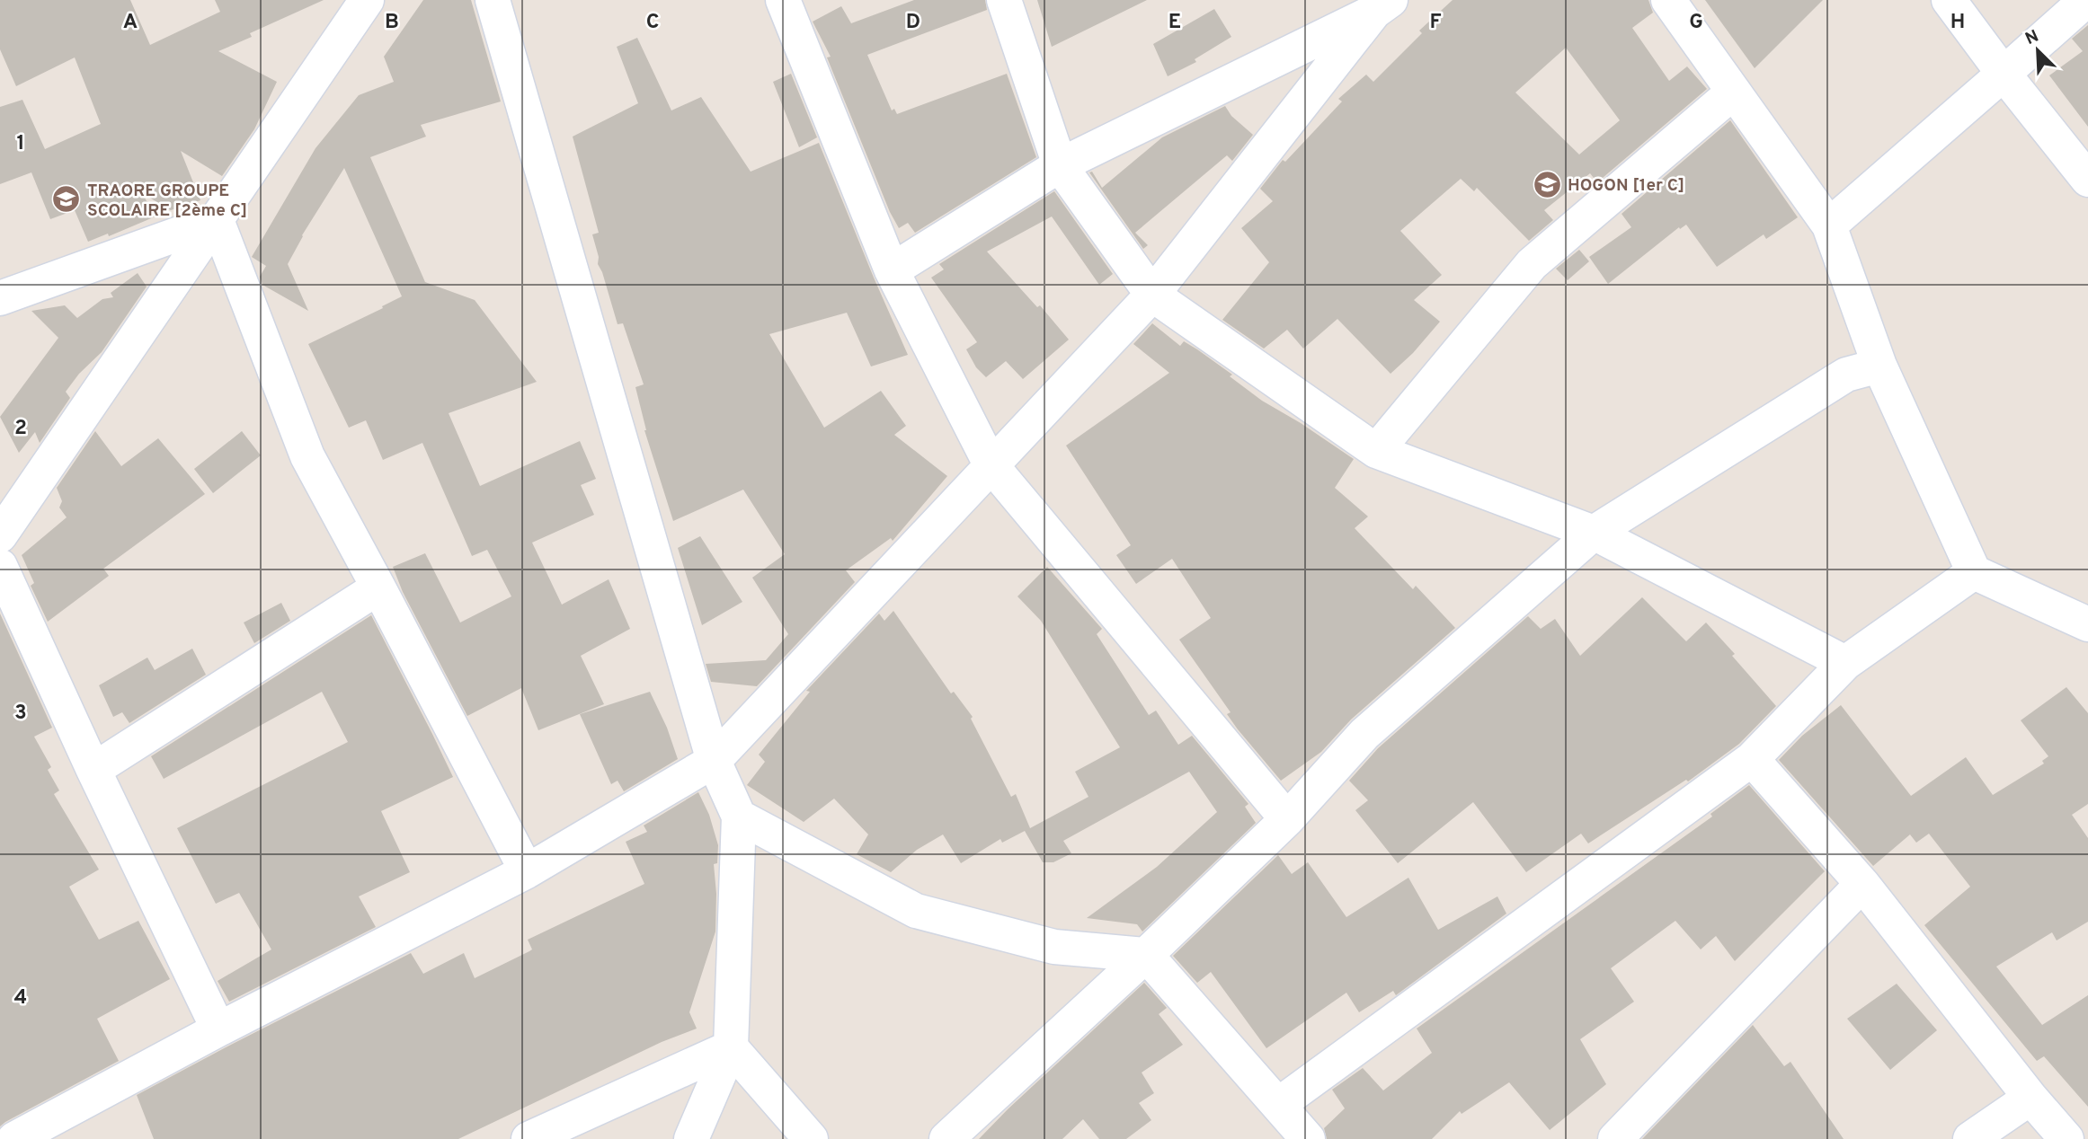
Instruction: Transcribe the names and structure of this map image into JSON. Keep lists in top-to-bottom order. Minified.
{"places":{"school or university":["HOGON [1er C]","TRAORE GROUPE SCOLAIRE [2ème C]"]},"north":"top left","grid":{"columns":["A","B","C","D","E","F","G","H"],"rows":["1","2","3","4"]}}
